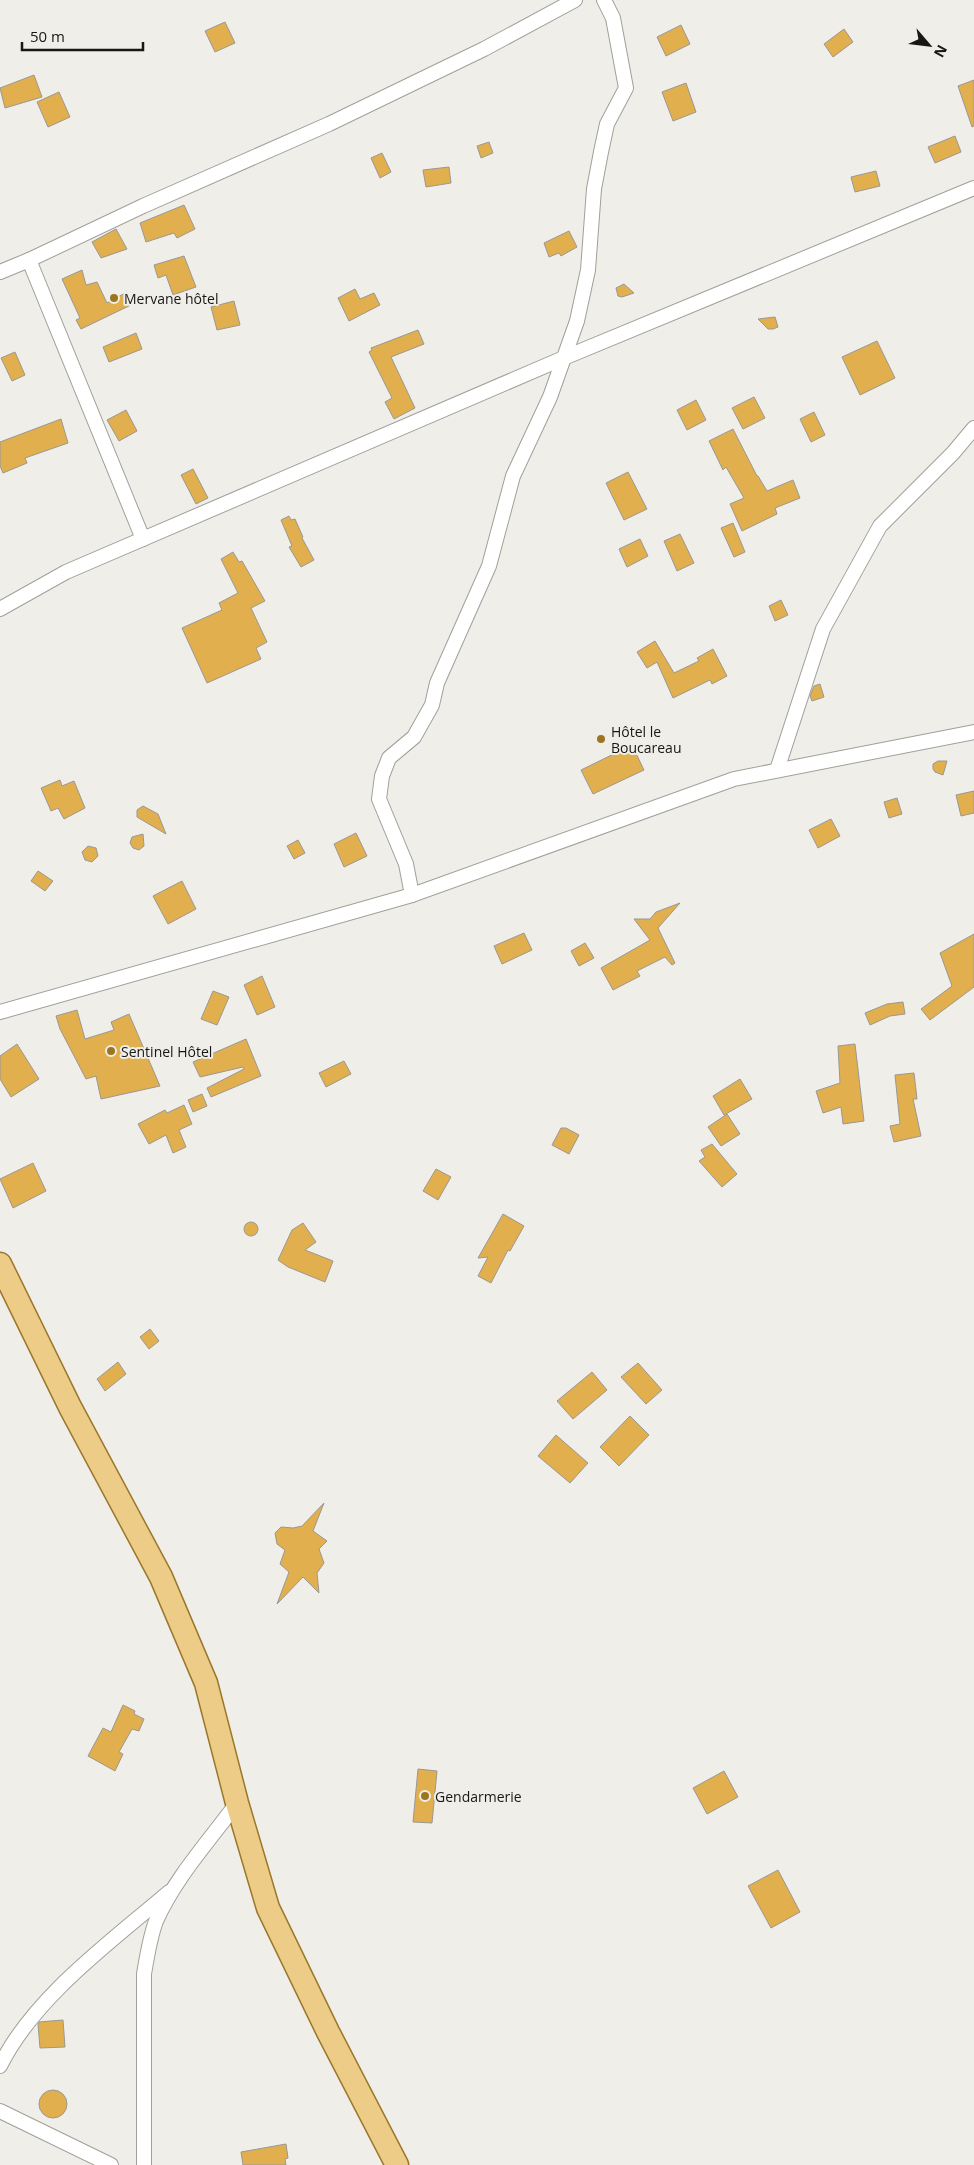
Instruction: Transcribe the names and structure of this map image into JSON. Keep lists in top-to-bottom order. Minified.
{"places":["Mervane hôtel","Hôtel le Boucareau","Sentinel Hôtel","Gendarmerie"],"scale_bar":"50 m","north":"bottom right"}
